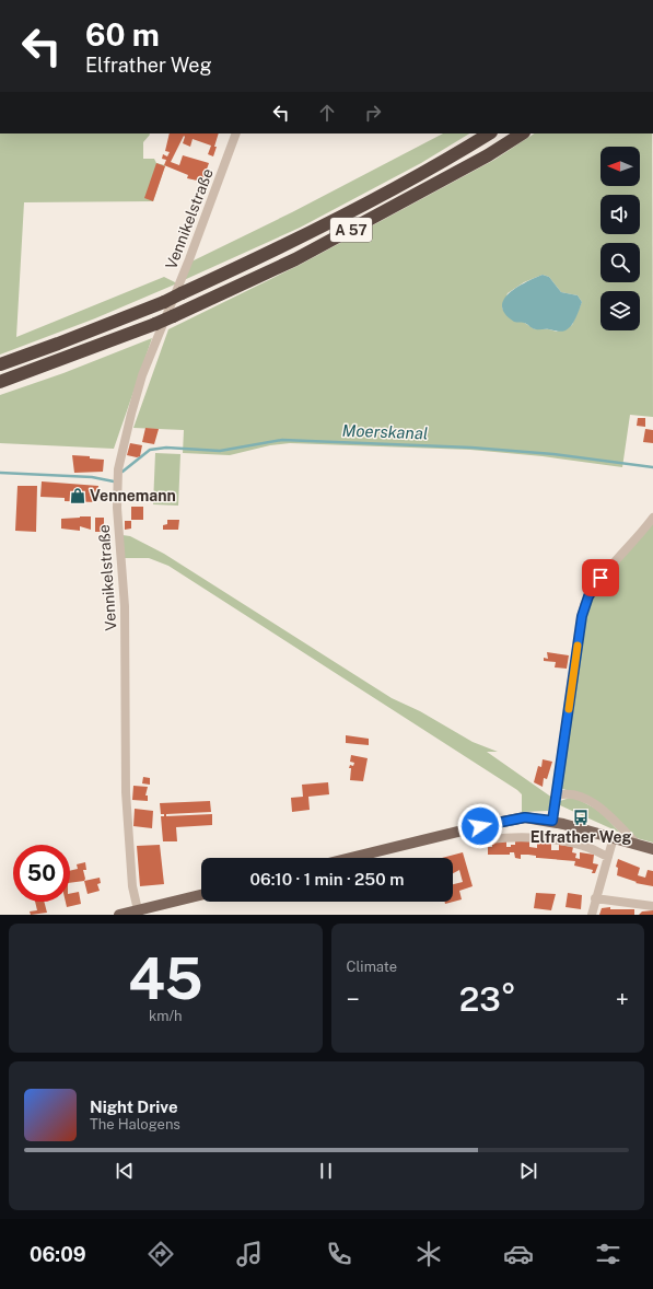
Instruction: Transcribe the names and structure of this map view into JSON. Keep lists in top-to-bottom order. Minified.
{"streets":{"highway":["A 57"],"street":["Vennikelstraße"]},"water":["Moerskanal"],"places":{"shop":["Vennemann"],"bus stop":["Elfrather Weg"]},"north":"left","page":{"turn":["60 m","Elfrather Weg"],"limit":"50","trip":"06:10 · 1 min · 250 m","tile":[["45","km/h"],"Climate"],"heat":["−","23°","+"],"song":["Night Drive","The Halogens"],"tabs":"06:09"}}
